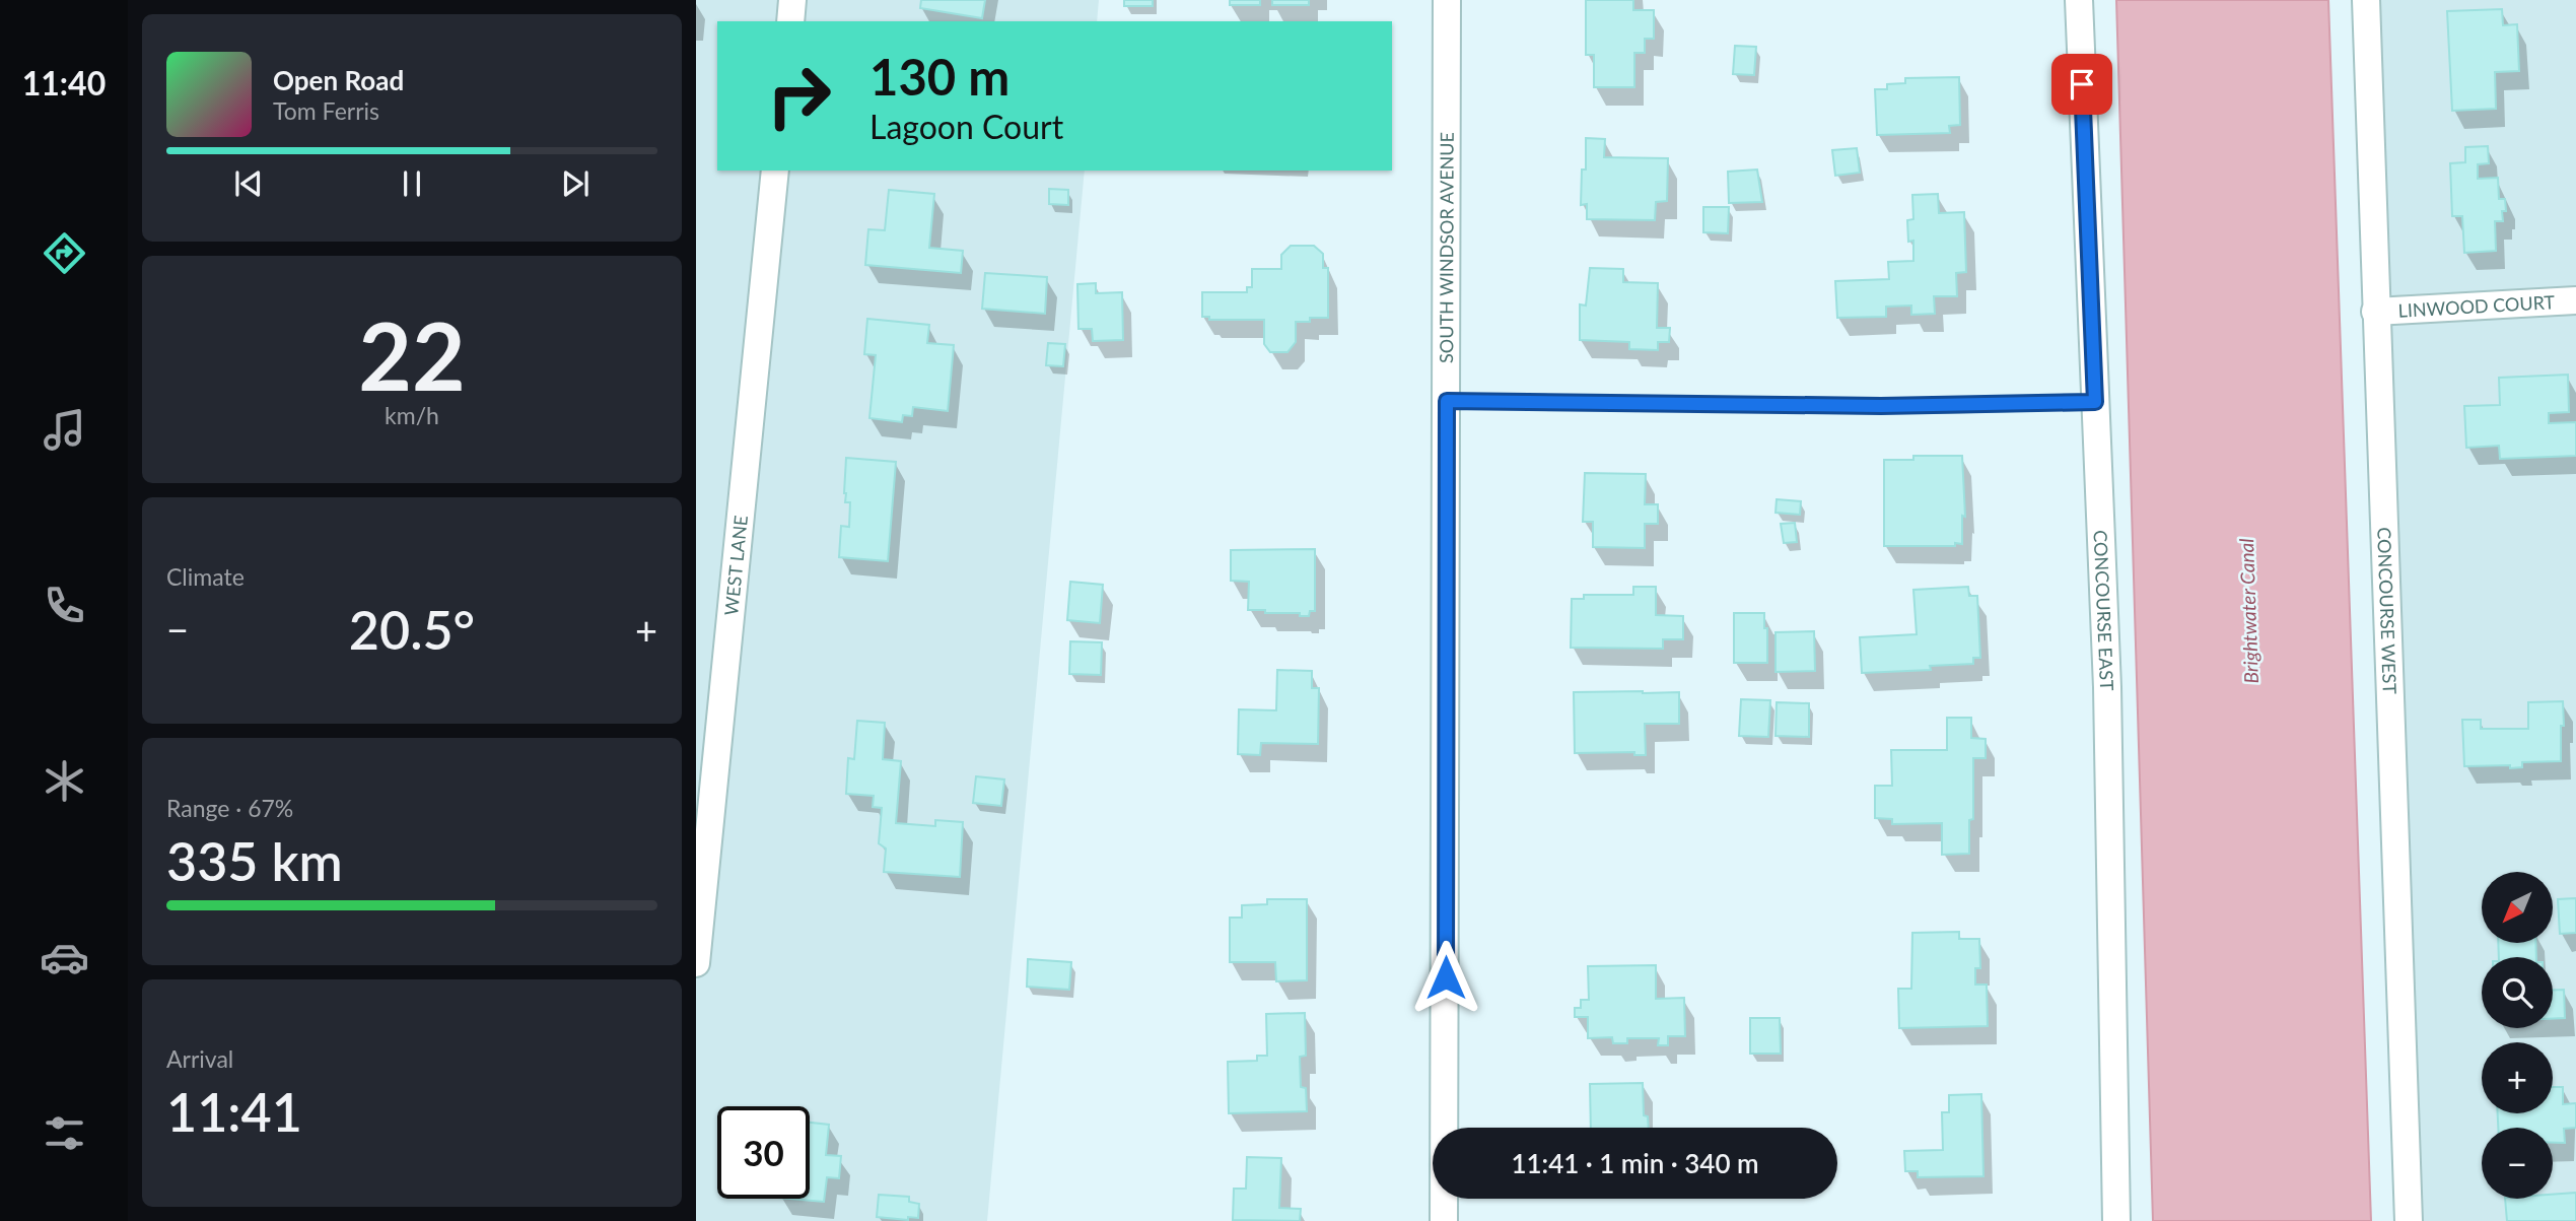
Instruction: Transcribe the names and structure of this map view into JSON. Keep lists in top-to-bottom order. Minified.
{"streets":{"street":["SOUTH WINDSOR AVENUE","LINWOOD COURT","WEST LANE","CONCOURSE EAST","CONCOURSE WEST"]},"crossings":[["LINWOOD COURT","CONCOURSE WEST"]],"water":["Brightwater Canal"],"north":"bottom left","page":{"tabs":"11:40","turn":["130 m","Lagoon Court"],"song":["Open Road","Tom Ferris"],"tile":[["22","km/h"],"Climate",["Range · 67%","335 km"],["Arrival","11:41"]],"heat":["−","20.5°","+"],"map_buttons":["+","−"],"limit":"30","trip":"11:41 · 1 min · 340 m"}}
